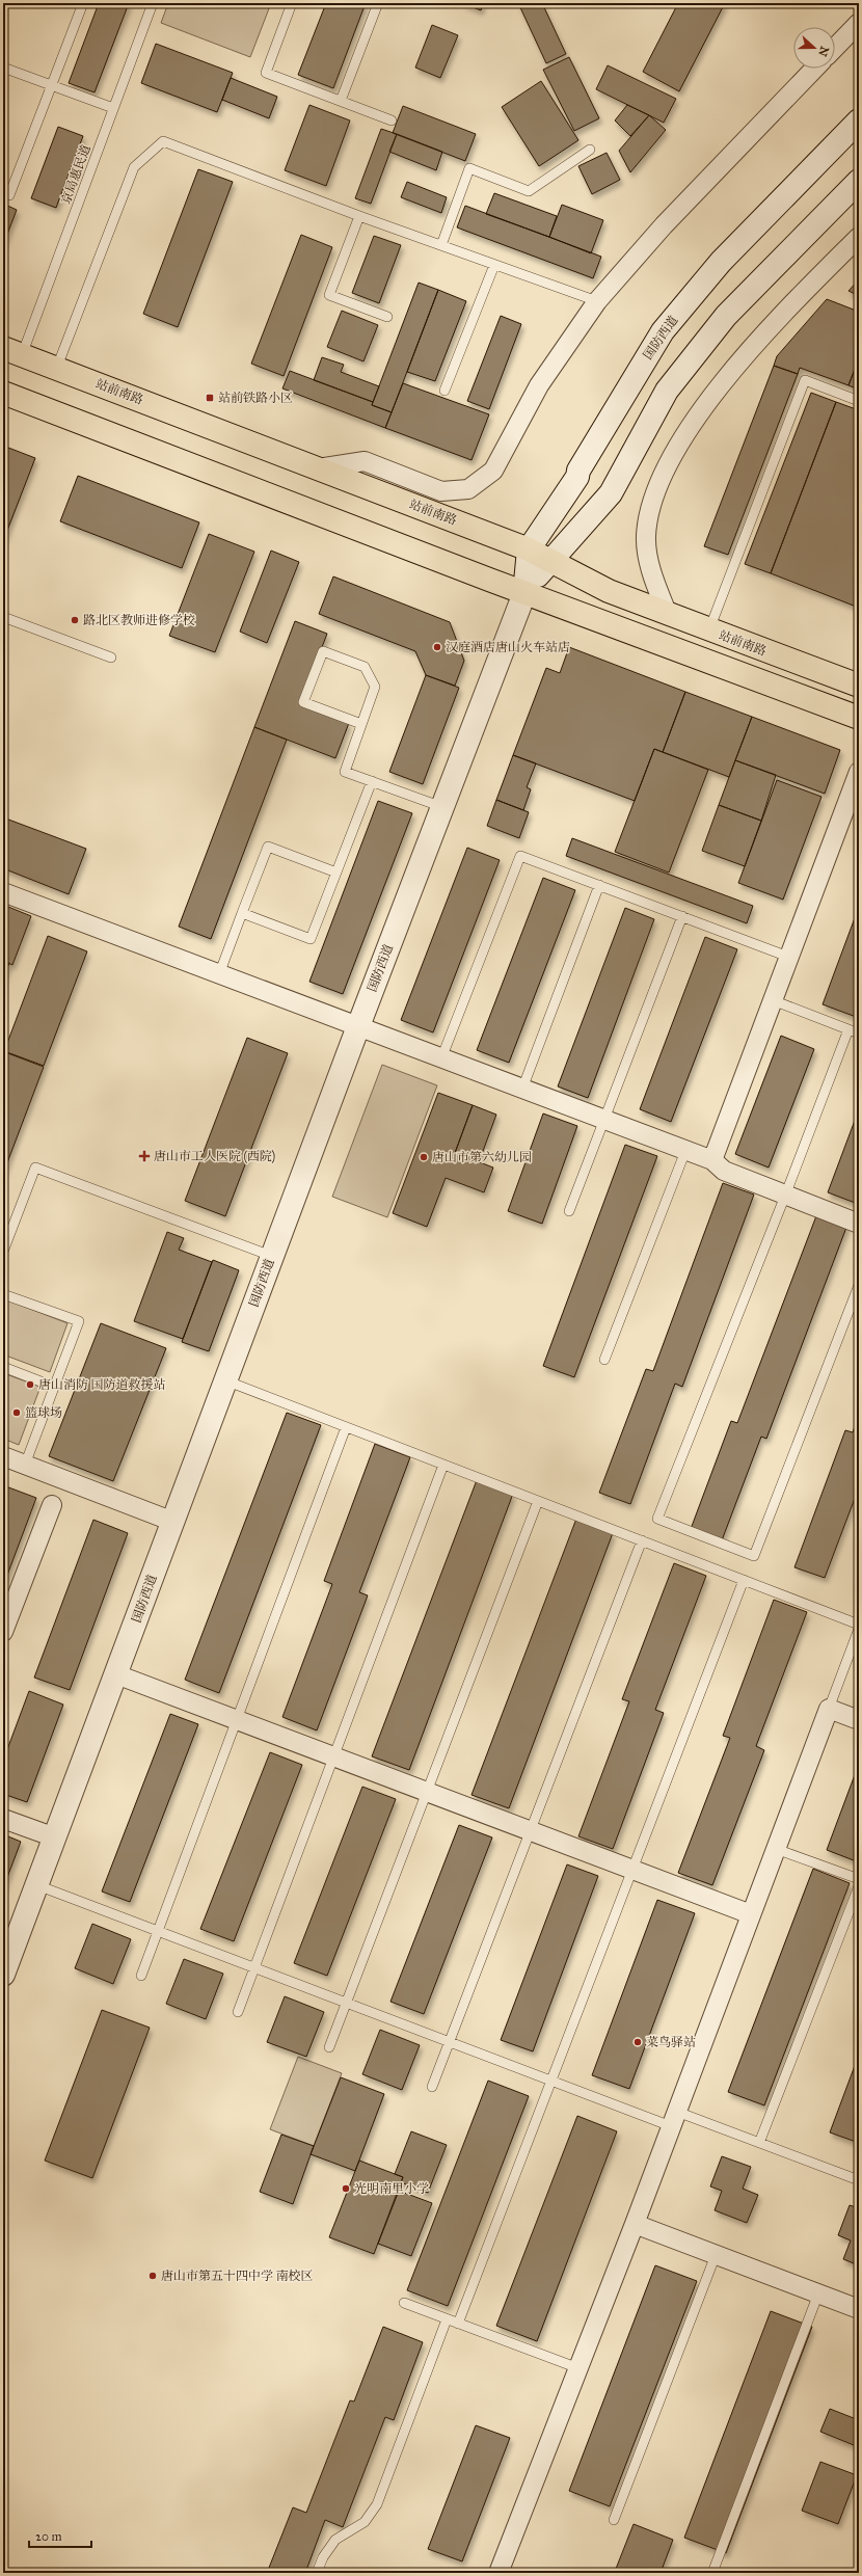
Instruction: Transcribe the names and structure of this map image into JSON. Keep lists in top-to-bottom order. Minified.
{"streets":{"main road":["站前南路"],"street":["国防西道"],"lane":["京局惠民道"]},"crossings":[["京局惠民道","站前南路"],["国防西道","站前南路"]],"places":{"transit":["站前铁路小区"],"other":["路北区教师进修学校","汉庭酒店唐山火车站店","唐山市第六幼儿园","唐山消防 国防道救援站","篮球场","菜鸟驿站","光明南里小学","唐山市第五十四中学 南校区"],"health":["唐山市工人医院 (西院)"]},"scale_bar":"20 m","north":"right"}
